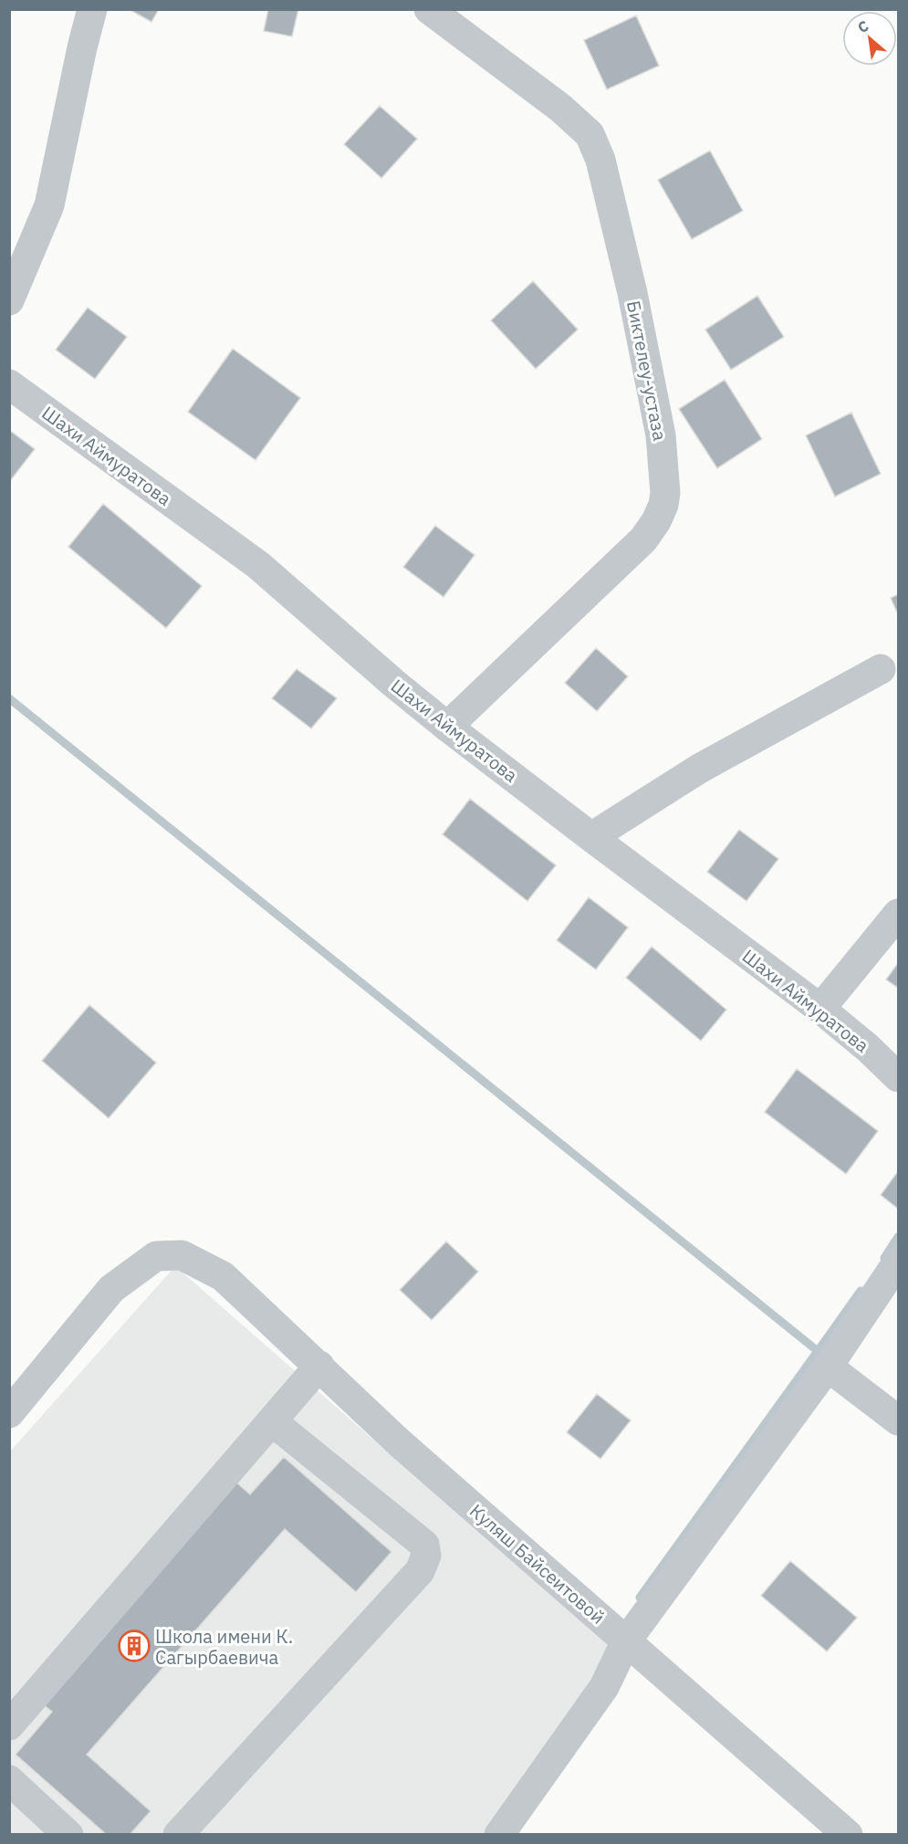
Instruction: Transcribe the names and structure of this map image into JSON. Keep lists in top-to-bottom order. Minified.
{"streets":{"street":["Биктелеу-устаза","Шахи Аймуратова","Куляш Байсеитовой"]},"crossings":[["Биктелеу-устаза","Шахи Аймуратова"]],"places":{"building":["Школа имени К. Сагырбаевича"]},"north":"top left"}
